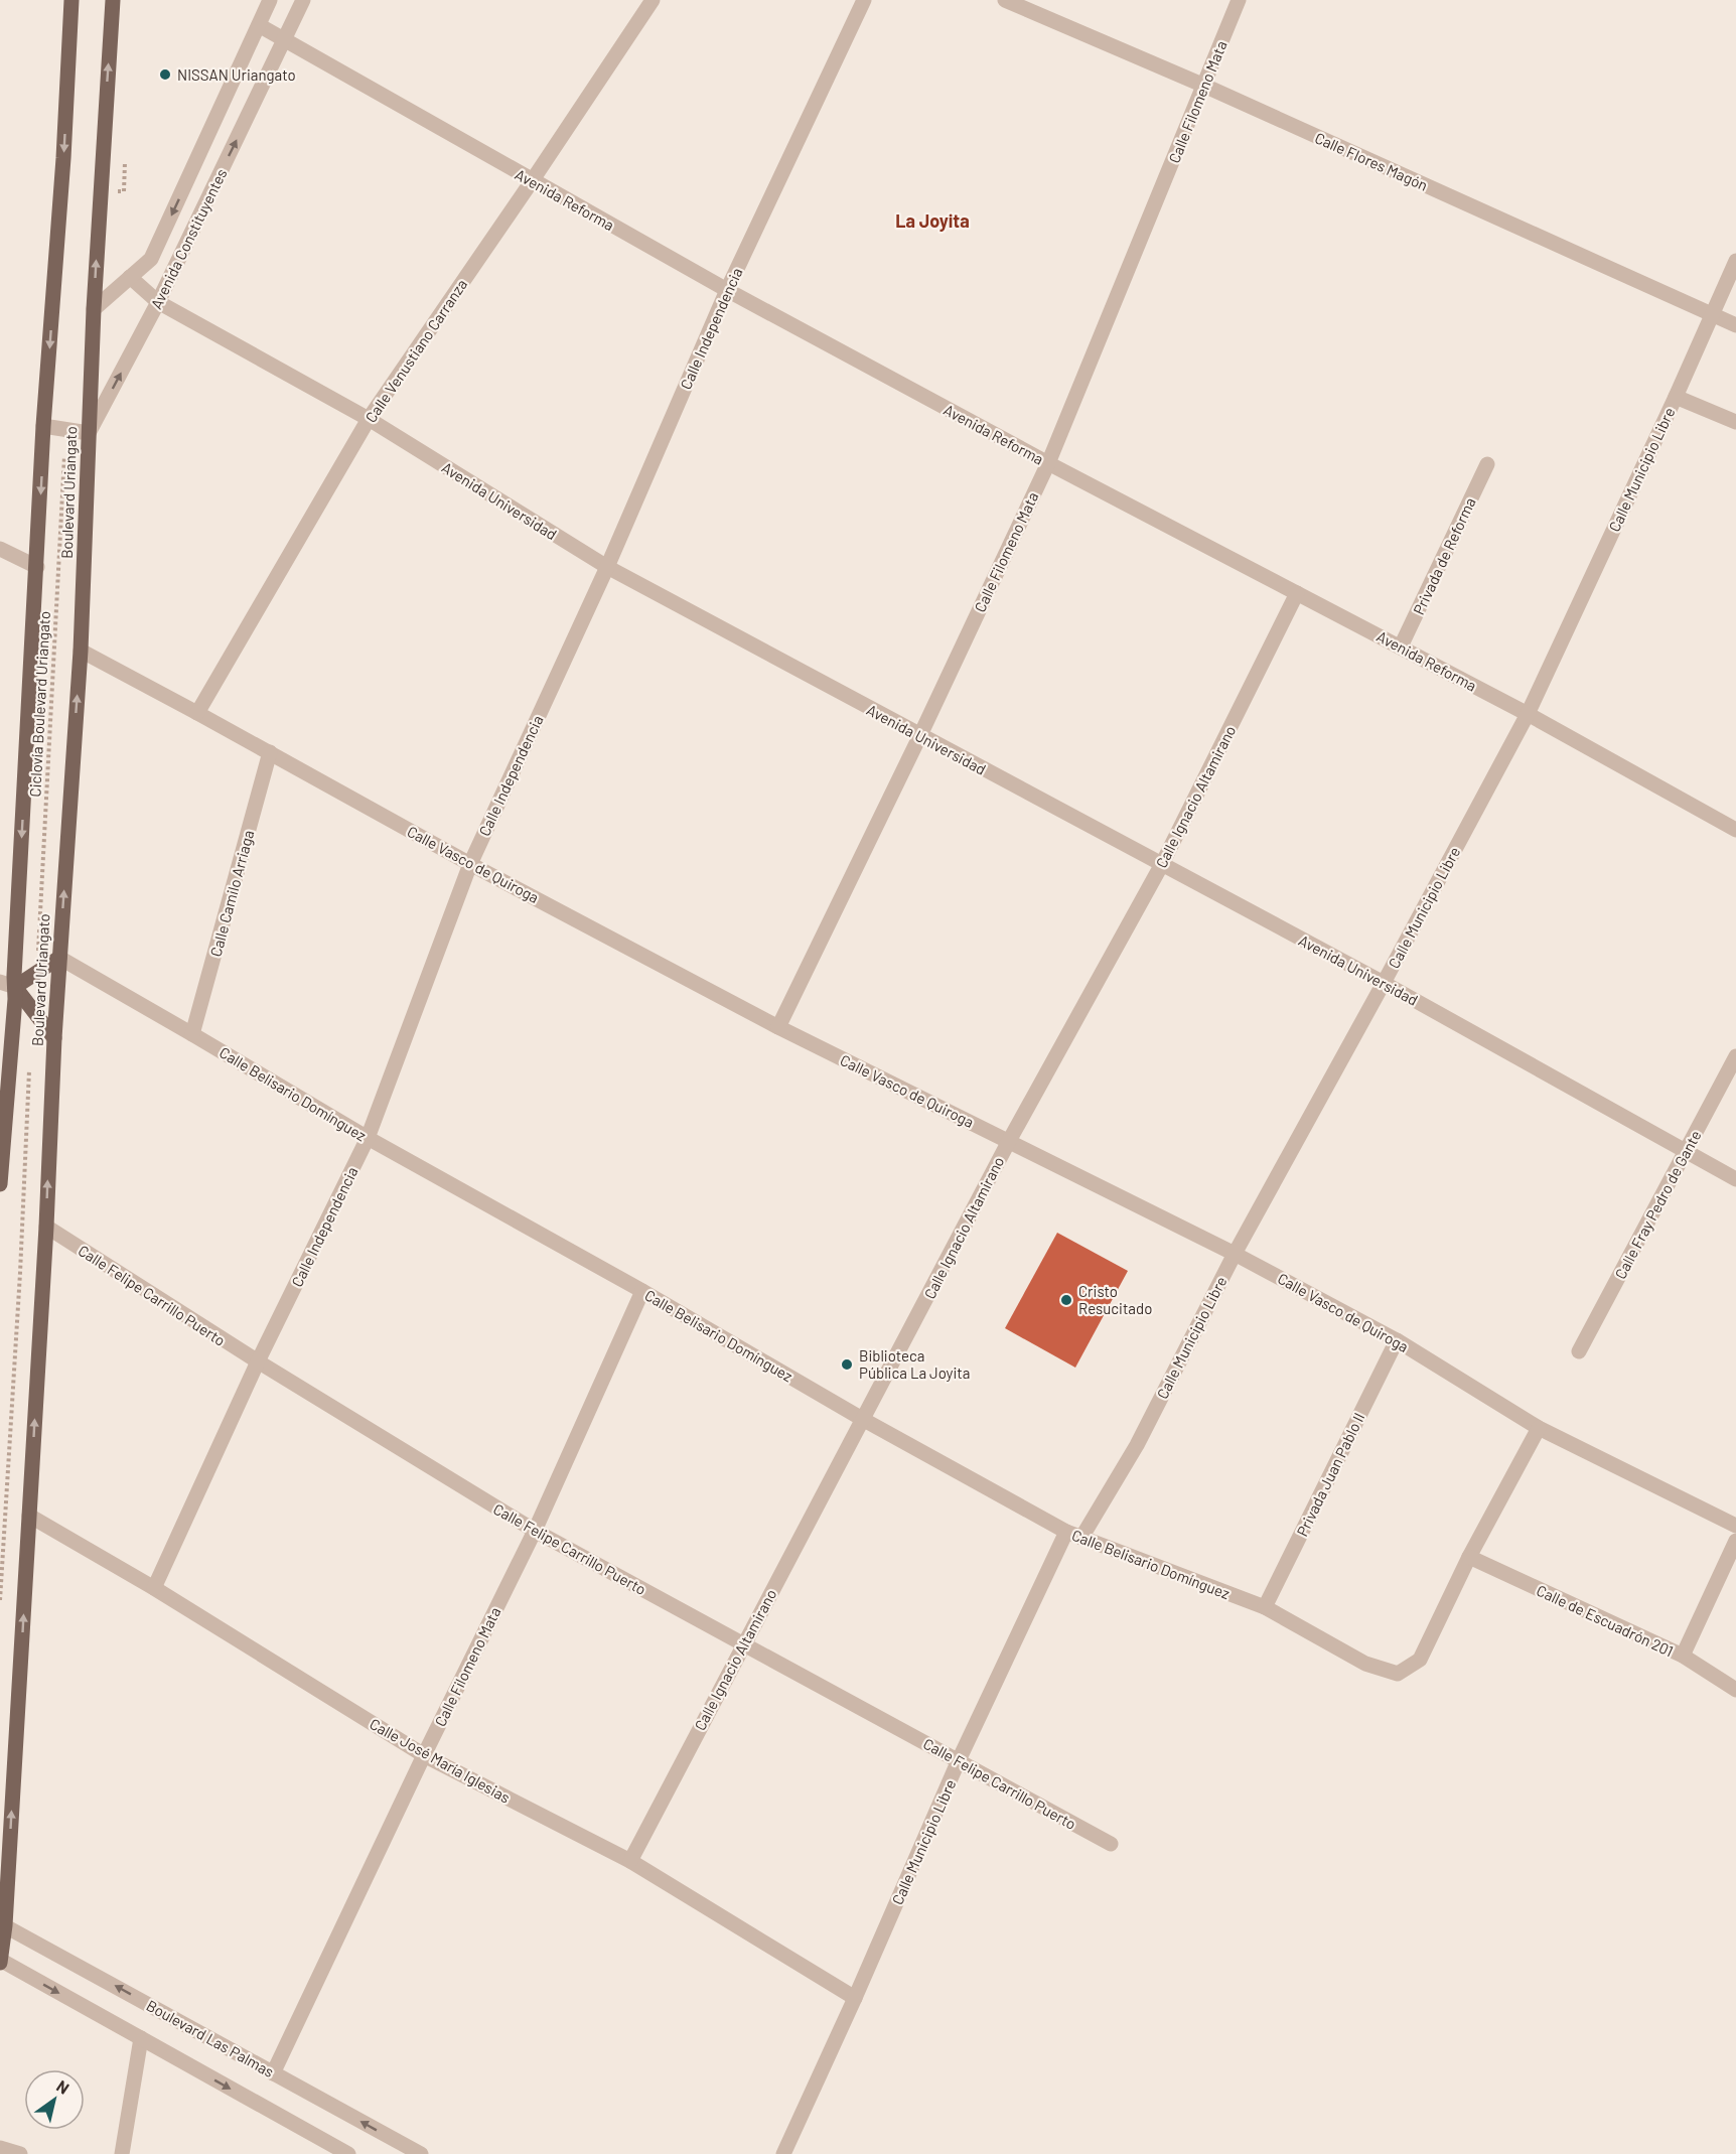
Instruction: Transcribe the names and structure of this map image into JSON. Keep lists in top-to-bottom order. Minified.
{"streets":{"main road":["Boulevard Uriangato"],"street":["Calle Filomeno Mata","Calle Flores Magón","Avenida Reforma","Avenida Constituyentes","Calle Independencia","Calle Venustiano Carranza","Calle Municipio Libre","Avenida Universidad","Privada de Reforma","Calle Ignacio Altamirano","Calle Vasco de Quiroga","Calle Camilo Arriaga","Calle Belisario Domínguez","Calle Fray Pedro de Gante","Calle Felipe Carrillo Puerto","Privada Juan Pablo II","Calle de Escuadrón 201","Calle José María Iglesias","Boulevard Las Palmas"],"path":["Ciclovía Boulevard Uriangato"]},"crossings":[["Calle Filomeno Mata","Calle Flores Magón"],["Calle Filomeno Mata","Avenida Reforma"],["Calle Filomeno Mata","Avenida Universidad"],["Calle Filomeno Mata","Calle Vasco de Quiroga"],["Calle Filomeno Mata","Calle Belisario Domínguez"],["Calle Filomeno Mata","Calle Felipe Carrillo Puerto"],["Calle Filomeno Mata","Calle José María Iglesias"],["Calle Filomeno Mata","Boulevard Las Palmas"],["Calle Flores Magón","Calle Municipio Libre"],["Avenida Reforma","Avenida Constituyentes"],["Avenida Reforma","Calle Independencia"],["Avenida Reforma","Calle Venustiano Carranza"],["Avenida Reforma","Calle Municipio Libre"],["Avenida Reforma","Privada de Reforma"],["Avenida Reforma","Calle Ignacio Altamirano"],["Avenida Constituyentes","Boulevard Uriangato"],["Avenida Constituyentes","Avenida Universidad"],["Calle Independencia","Avenida Universidad"],["Calle Independencia","Calle Vasco de Quiroga"],["Calle Independencia","Calle Belisario Domínguez"],["Calle Independencia","Calle Felipe Carrillo Puerto"],["Calle Independencia","Calle José María Iglesias"],["Calle Venustiano Carranza","Avenida Universidad"],["Calle Venustiano Carranza","Calle Vasco de Quiroga"],["Calle Municipio Libre","Avenida Universidad"],["Calle Municipio Libre","Calle Vasco de Quiroga"],["Calle Municipio Libre","Calle Belisario Domínguez"],["Calle Municipio Libre","Calle Felipe Carrillo Puerto"],["Calle Municipio Libre","Calle José María Iglesias"],["Boulevard Uriangato","Calle Vasco de Quiroga"],["Boulevard Uriangato","Calle Belisario Domínguez"],["Boulevard Uriangato","Calle Felipe Carrillo Puerto"],["Boulevard Uriangato","Calle José María Iglesias"],["Boulevard Uriangato","Boulevard Las Palmas"],["Avenida Universidad","Calle Ignacio Altamirano"],["Avenida Universidad","Calle Fray Pedro de Gante"],["Calle Ignacio Altamirano","Calle Vasco de Quiroga"],["Calle Ignacio Altamirano","Calle Belisario Domínguez"],["Calle Ignacio Altamirano","Calle Felipe Carrillo Puerto"],["Calle Ignacio Altamirano","Calle José María Iglesias"],["Calle Vasco de Quiroga","Calle Camilo Arriaga"],["Calle Vasco de Quiroga","Privada Juan Pablo II"],["Calle Camilo Arriaga","Calle Belisario Domínguez"],["Calle Belisario Domínguez","Privada Juan Pablo II"],["Calle Belisario Domínguez","Calle de Escuadrón 201"]],"districts":["La Joyita"],"places":["NISSAN Uriangato","Cristo Resucitado","Biblioteca Pública La Joyita"],"north":"top right"}
